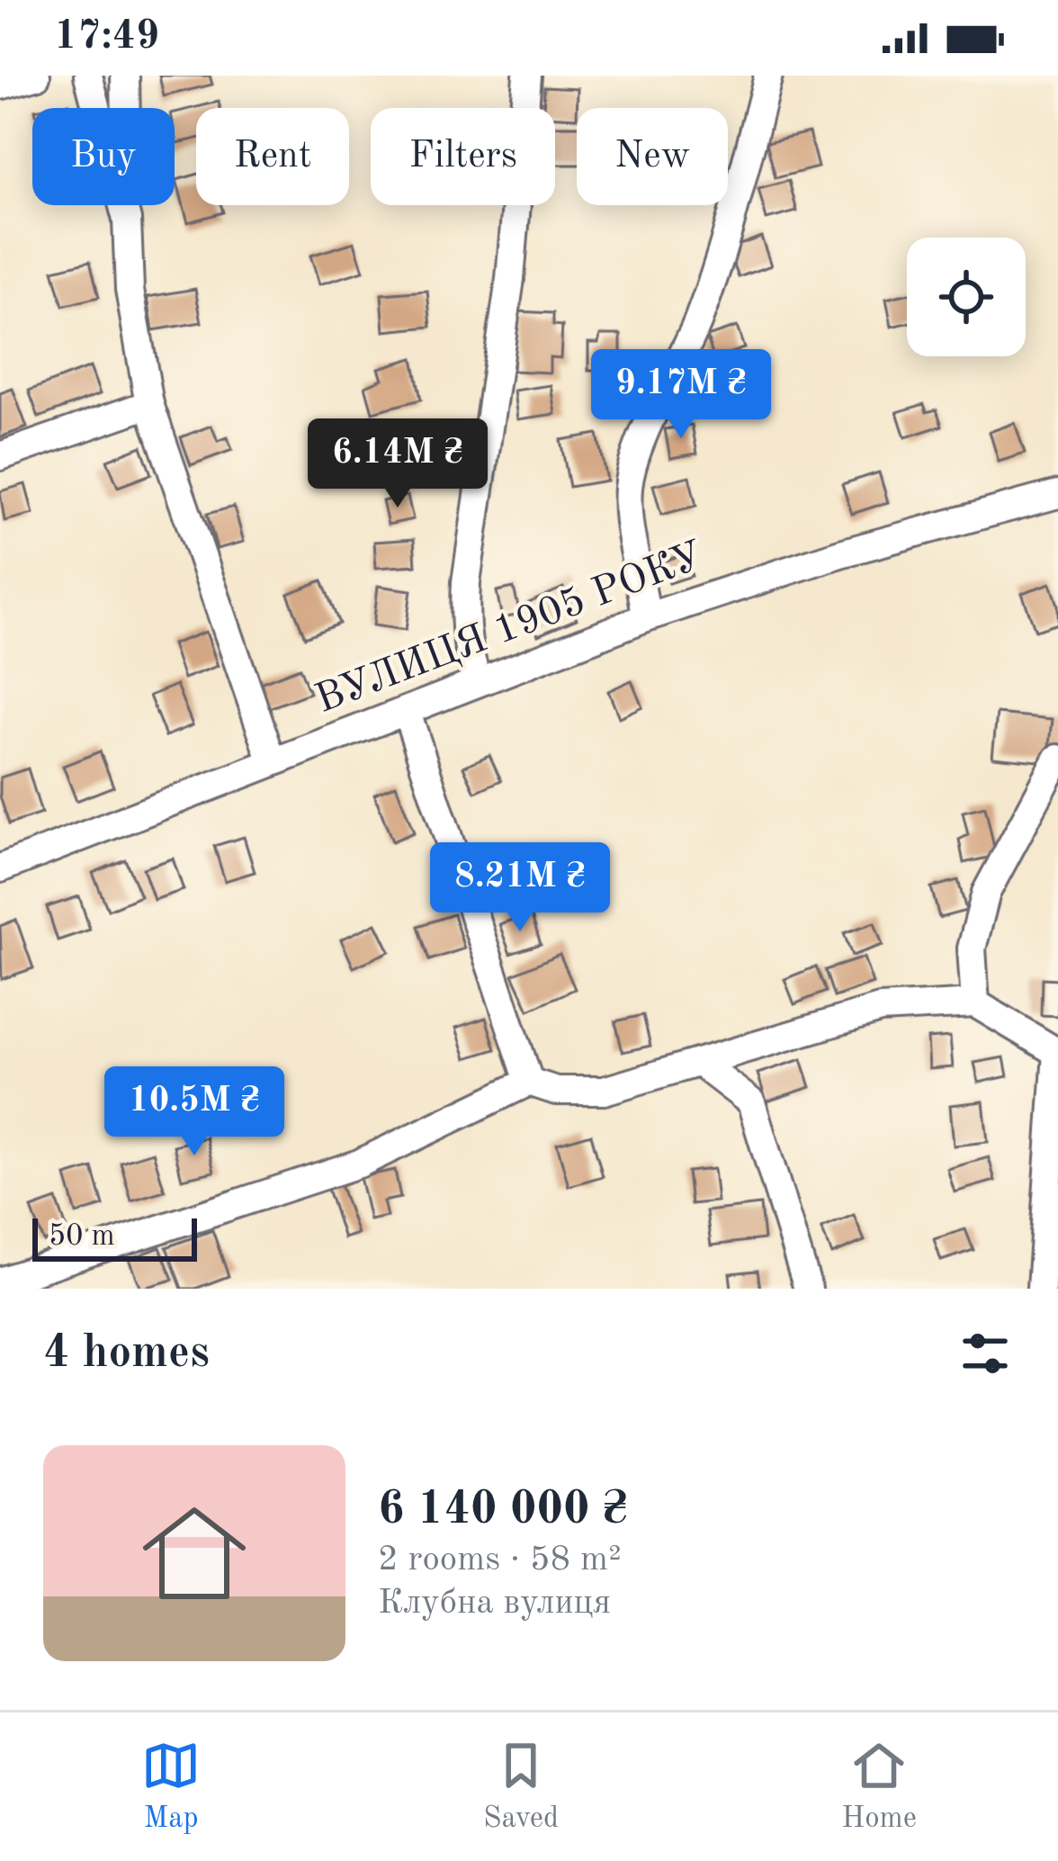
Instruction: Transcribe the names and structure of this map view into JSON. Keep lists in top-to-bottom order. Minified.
{"streets":{"street":["ВУЛИЦЯ 1905 РОКУ"]},"scale_bar":"50 m","page":{"status":"17:49","chip":["Buy","Rent","Filters","New"],"price":["9.17M ₴","6.14M ₴","8.21M ₴","10.5M ₴"],"scale":"50 m","heading":"4 homes","list":[{"name":"6 140 000 ₴","note":"2 rooms · 58 m² · Клубна вулиця"}],"tabs":["Map","Saved","Home"]}}
